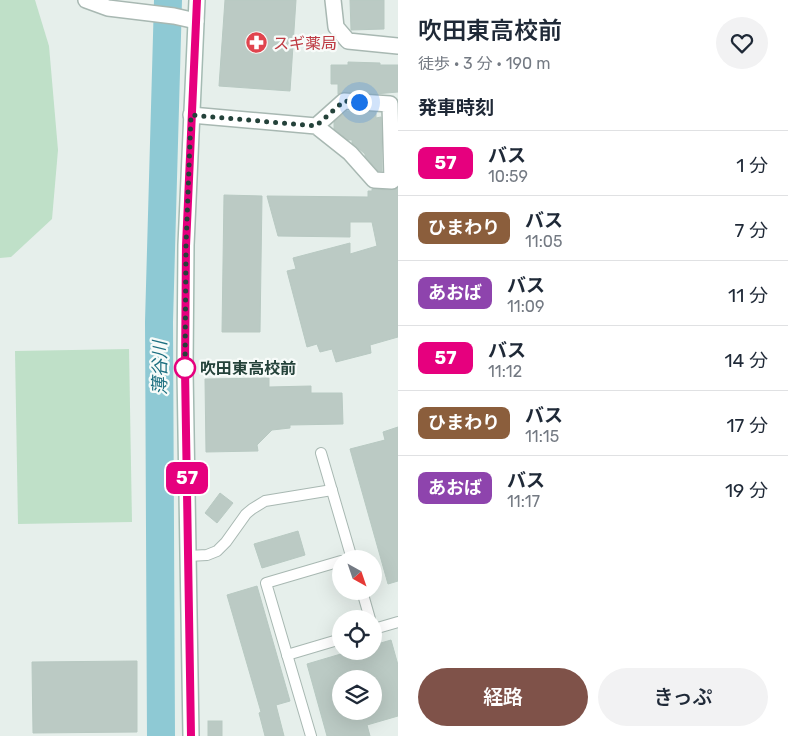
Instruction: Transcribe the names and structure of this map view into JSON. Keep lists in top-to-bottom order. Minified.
{"water":["薄谷川"],"places":{"pharmacy":["スギ薬局"],"other":["吹田東高校前"]},"lines":["bus line 57"],"north":"bottom right","page":{"on_map":"57","heading":[["吹田東高校前","徒歩 · 3 分 · 190 m"],"発車時刻"],"list":[{"mark":"57","name":"バス","note":"10:59","value":"1 分"},{"mark":"ひまわり","name":"バス","note":"11:05","value":"7 分"},{"mark":"あおば","name":"バス","note":"11:09","value":"11 分"},{"mark":"57","name":"バス","note":"11:12","value":"14 分"},{"mark":"ひまわり","name":"バス","note":"11:15","value":"17 分"},{"mark":"あおば","name":"バス","note":"11:17","value":"19 分"}],"buttons":["経路","きっぷ"]}}
